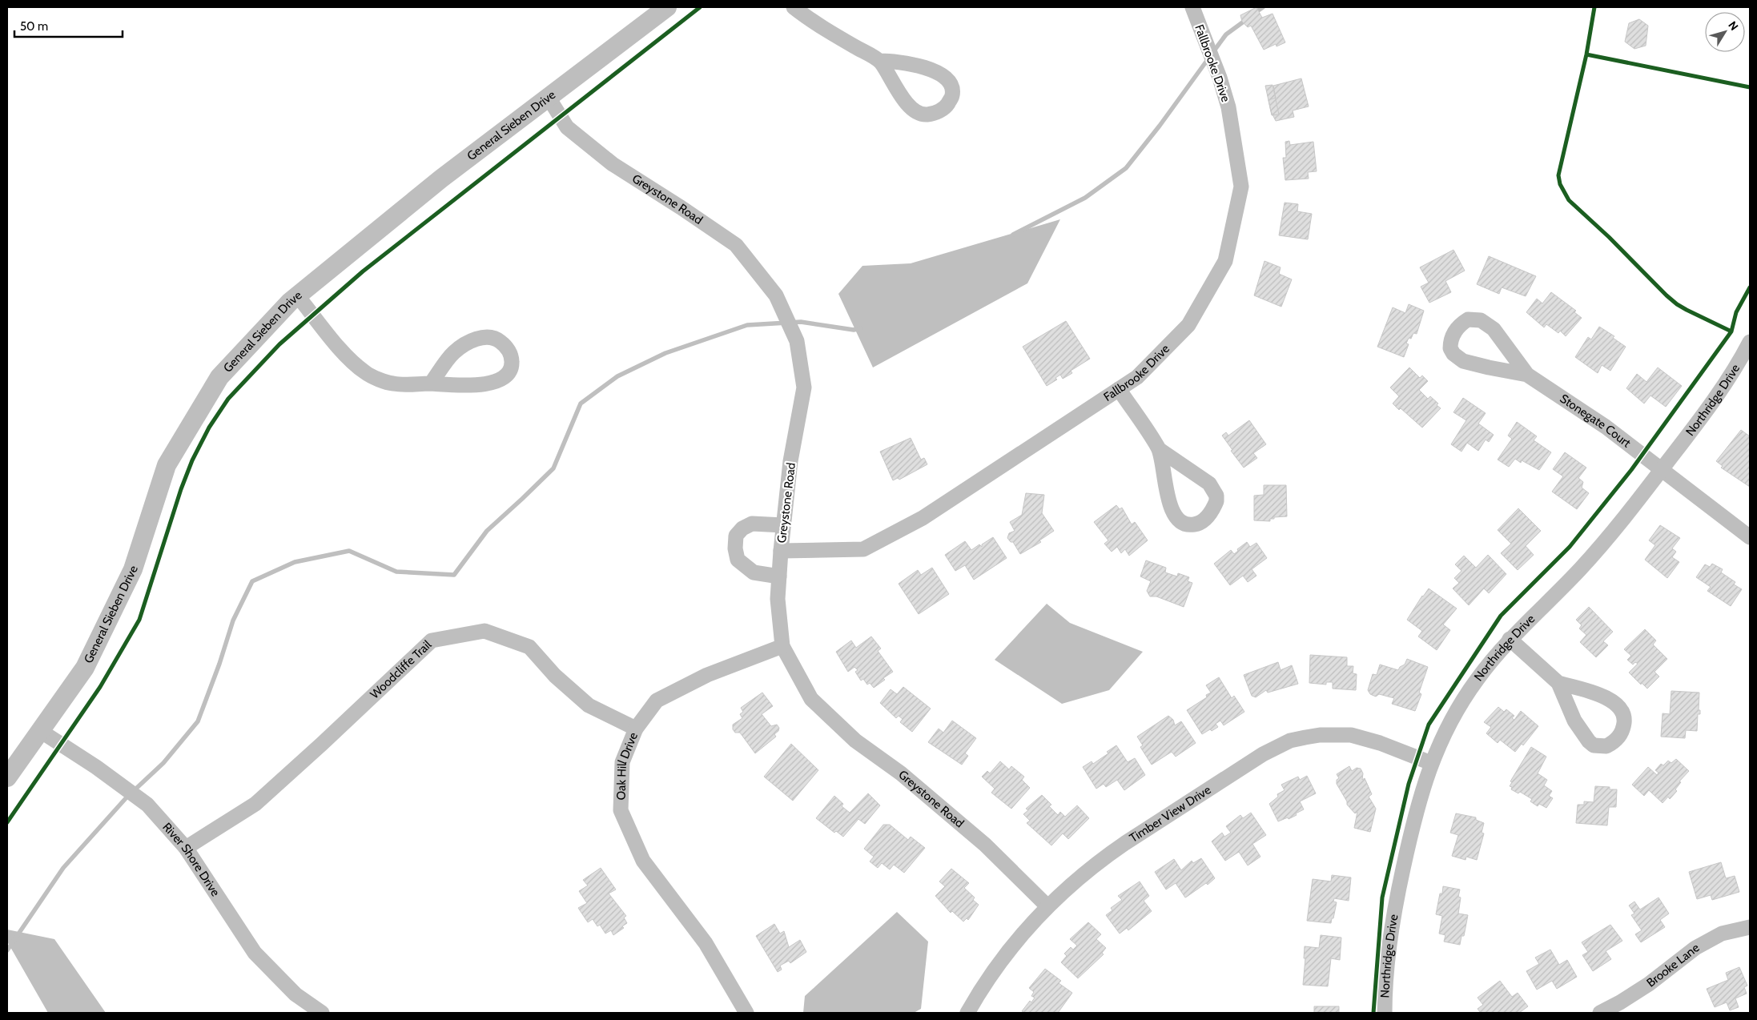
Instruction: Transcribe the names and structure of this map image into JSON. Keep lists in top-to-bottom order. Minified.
{"streets":{"street":["Fallbrooke Drive","General Sieben Drive","Greystone Road","Northridge Drive","Stonegate Court","Woodcliffe Trail","Oak Hill Drive","Timber View Drive","River Shore Drive","Brooke Lane"]},"crossings":[["Fallbrooke Drive","Greystone Road"],["General Sieben Drive","Greystone Road"],["General Sieben Drive","River Shore Drive"],["Greystone Road","Oak Hill Drive"],["Greystone Road","Timber View Drive"],["Northridge Drive","Stonegate Court"],["Northridge Drive","Timber View Drive"],["Woodcliffe Trail","Oak Hill Drive"],["Woodcliffe Trail","River Shore Drive"]],"scale_bar":"50 m","north":"top right"}
